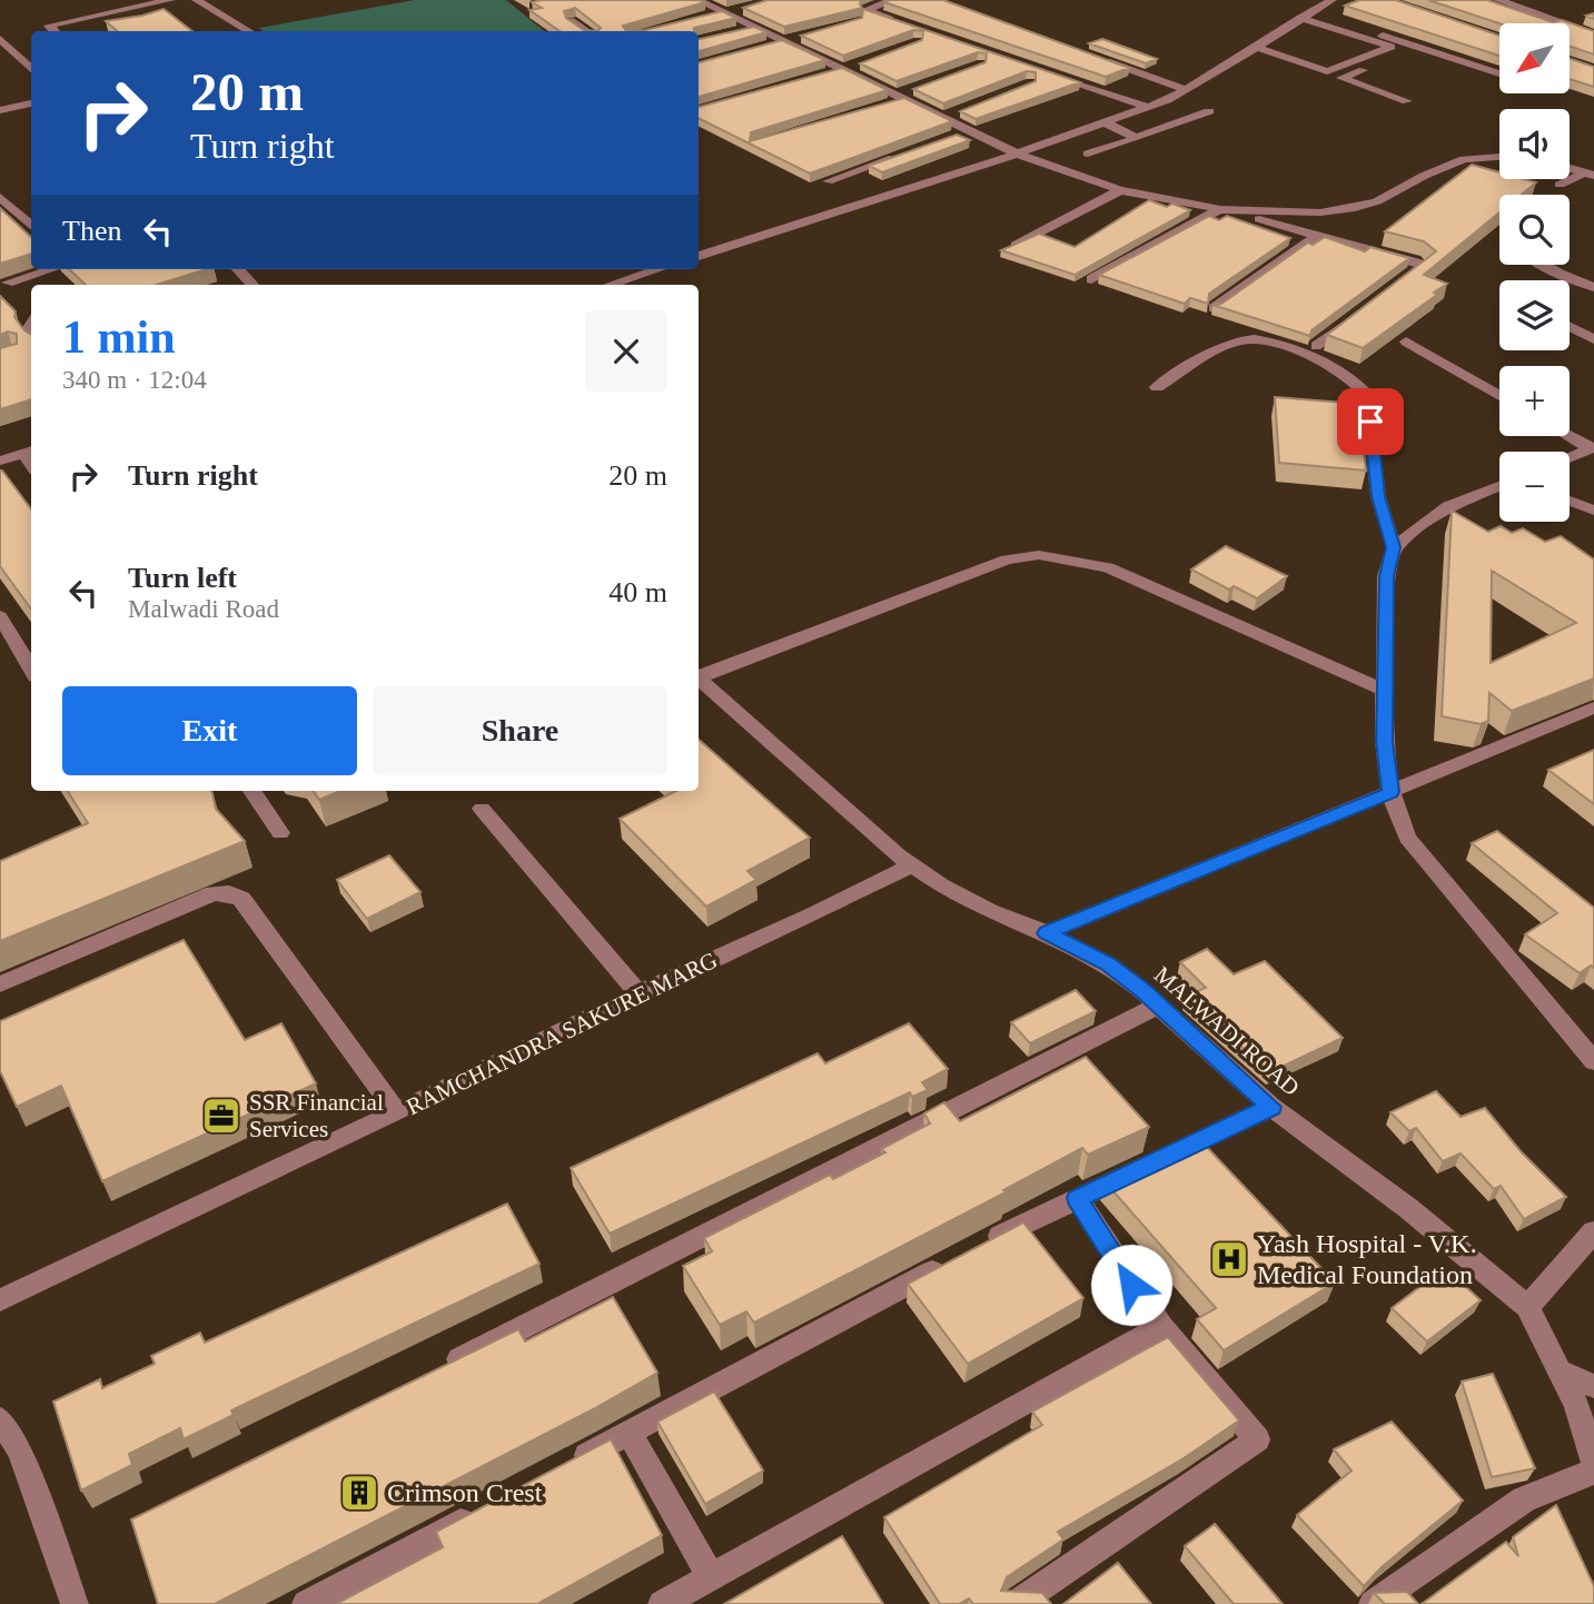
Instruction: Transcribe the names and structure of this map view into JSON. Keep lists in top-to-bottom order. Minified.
{"streets":{"street":["MALWADI ROAD","RAMCHANDRA SAKURE MARG"]},"crossings":[["MALWADI ROAD","RAMCHANDRA SAKURE MARG"]],"places":{"office":["SSR Financial Services"],"hospital":["Yash Hospital - V.K. Medical Foundation"],"building":["Crimson Crest"]},"north":"bottom left","page":{"map_buttons":["+","−"],"turn":["20 m","Turn right"],"then":"Then","heading":["1 min","340 m · 12:04"],"list":[{"name":"Turn right","value":"20 m"},{"name":"Turn left","note":"Malwadi Road","value":"40 m"}],"buttons":["Exit","Share"]}}
